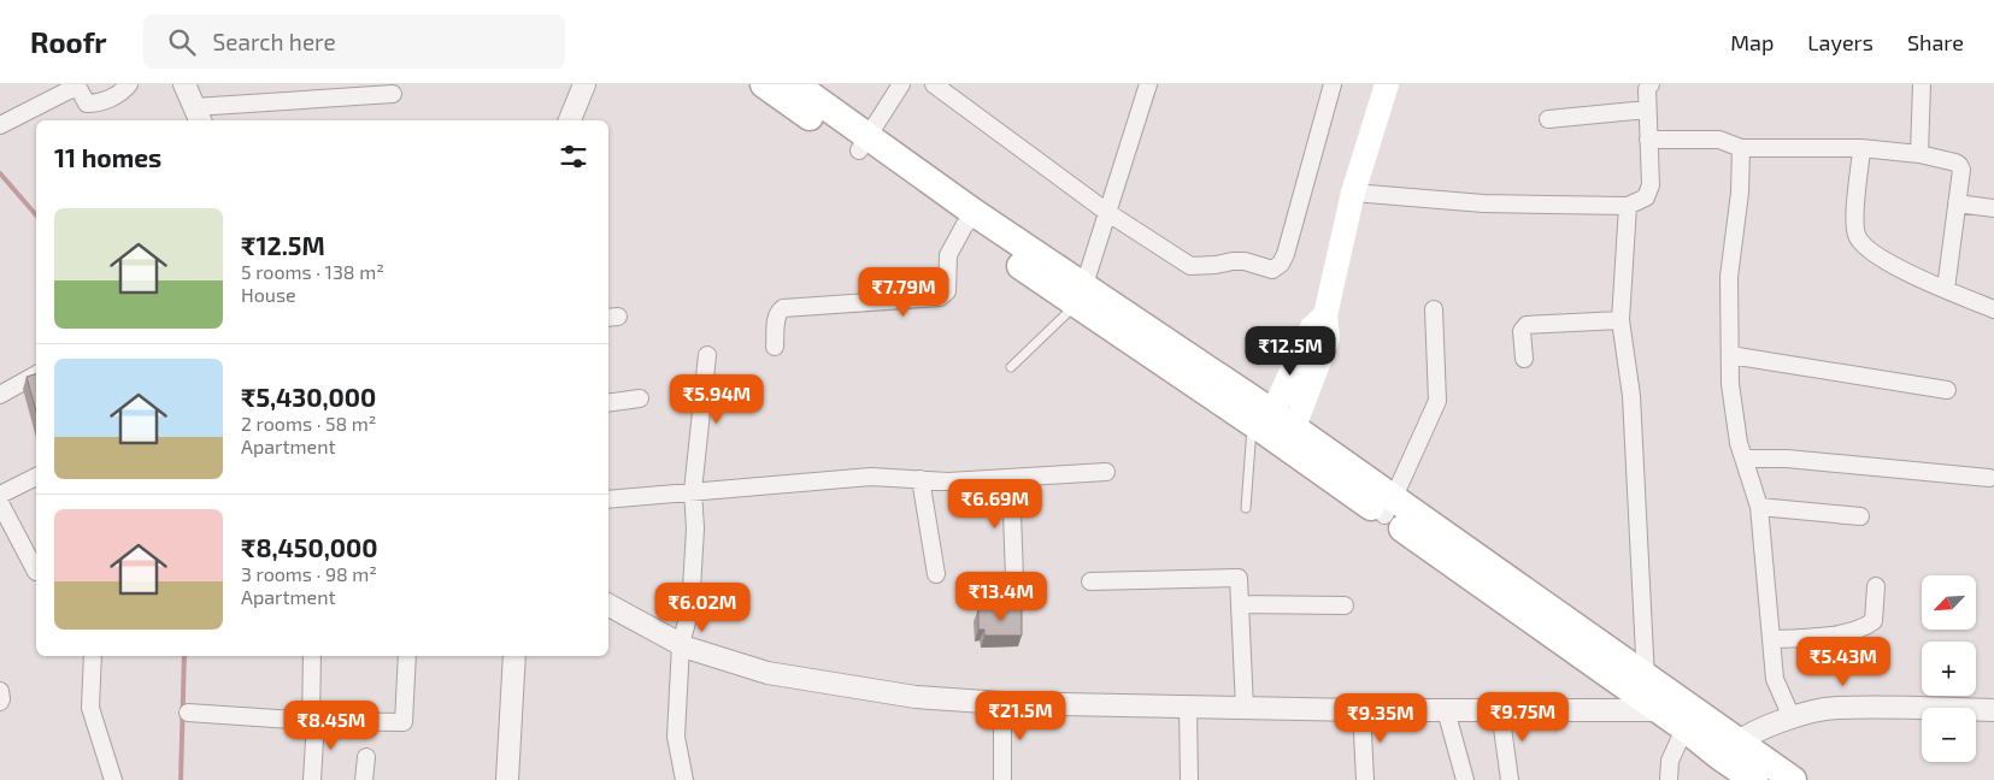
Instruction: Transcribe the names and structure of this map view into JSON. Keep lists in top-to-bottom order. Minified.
{"north":"bottom left","page":{"header":"Roofr","search":"Search here","nav":["Map","Layers","Share"],"heading":"11 homes","list":[{"name":"₹12.5M","note":"5 rooms · 138 m² · House"},{"name":"₹5,430,000","note":"2 rooms · 58 m² · Apartment"},{"name":"₹8,450,000","note":"3 rooms · 98 m² · Apartment"}],"price":["₹7.79M","₹12.5M","₹5.94M","₹6.69M","₹13.4M","₹6.02M","₹5.43M","₹21.5M","₹9.75M","₹9.35M","₹8.45M"],"map_buttons":["+","−"]}}
